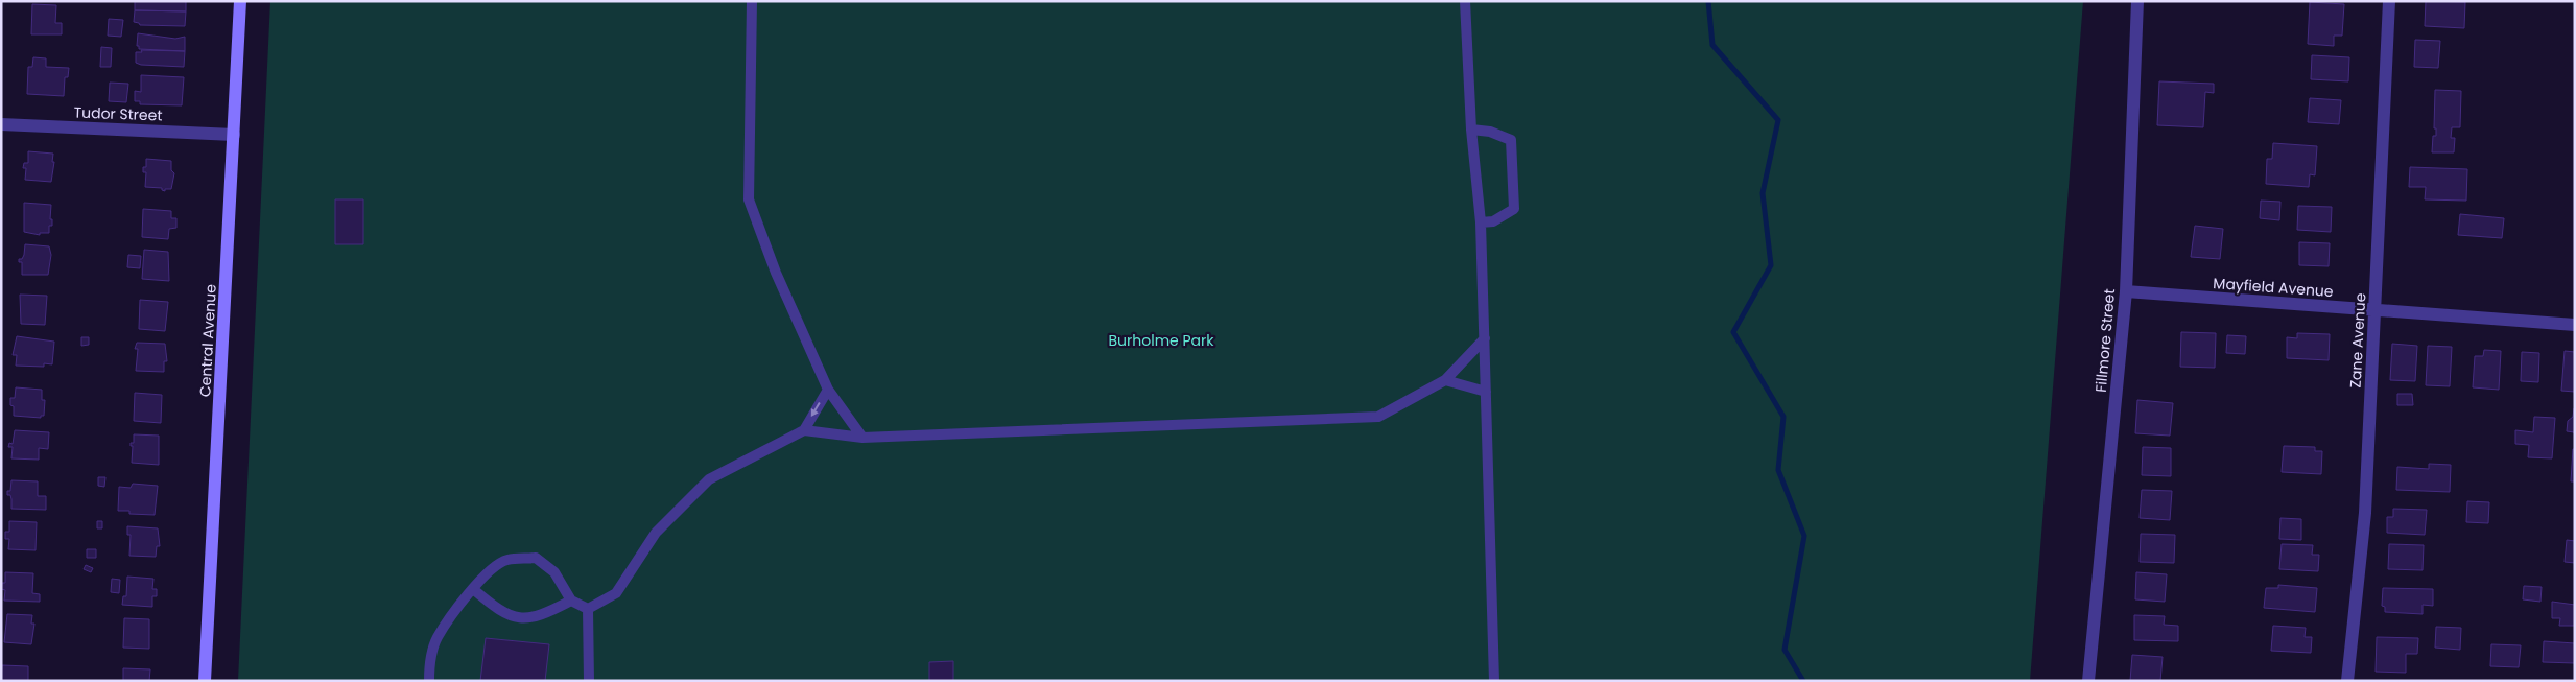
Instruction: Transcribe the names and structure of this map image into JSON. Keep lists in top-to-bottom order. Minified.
{"streets":{"main road":["Central Avenue"],"street":["Tudor Street","Mayfield Avenue","Fillmore Street","Zane Avenue"]},"crossings":[["Tudor Street","Central Avenue"],["Mayfield Avenue","Fillmore Street"],["Mayfield Avenue","Zane Avenue"]],"parks":["Burholme Park"]}
